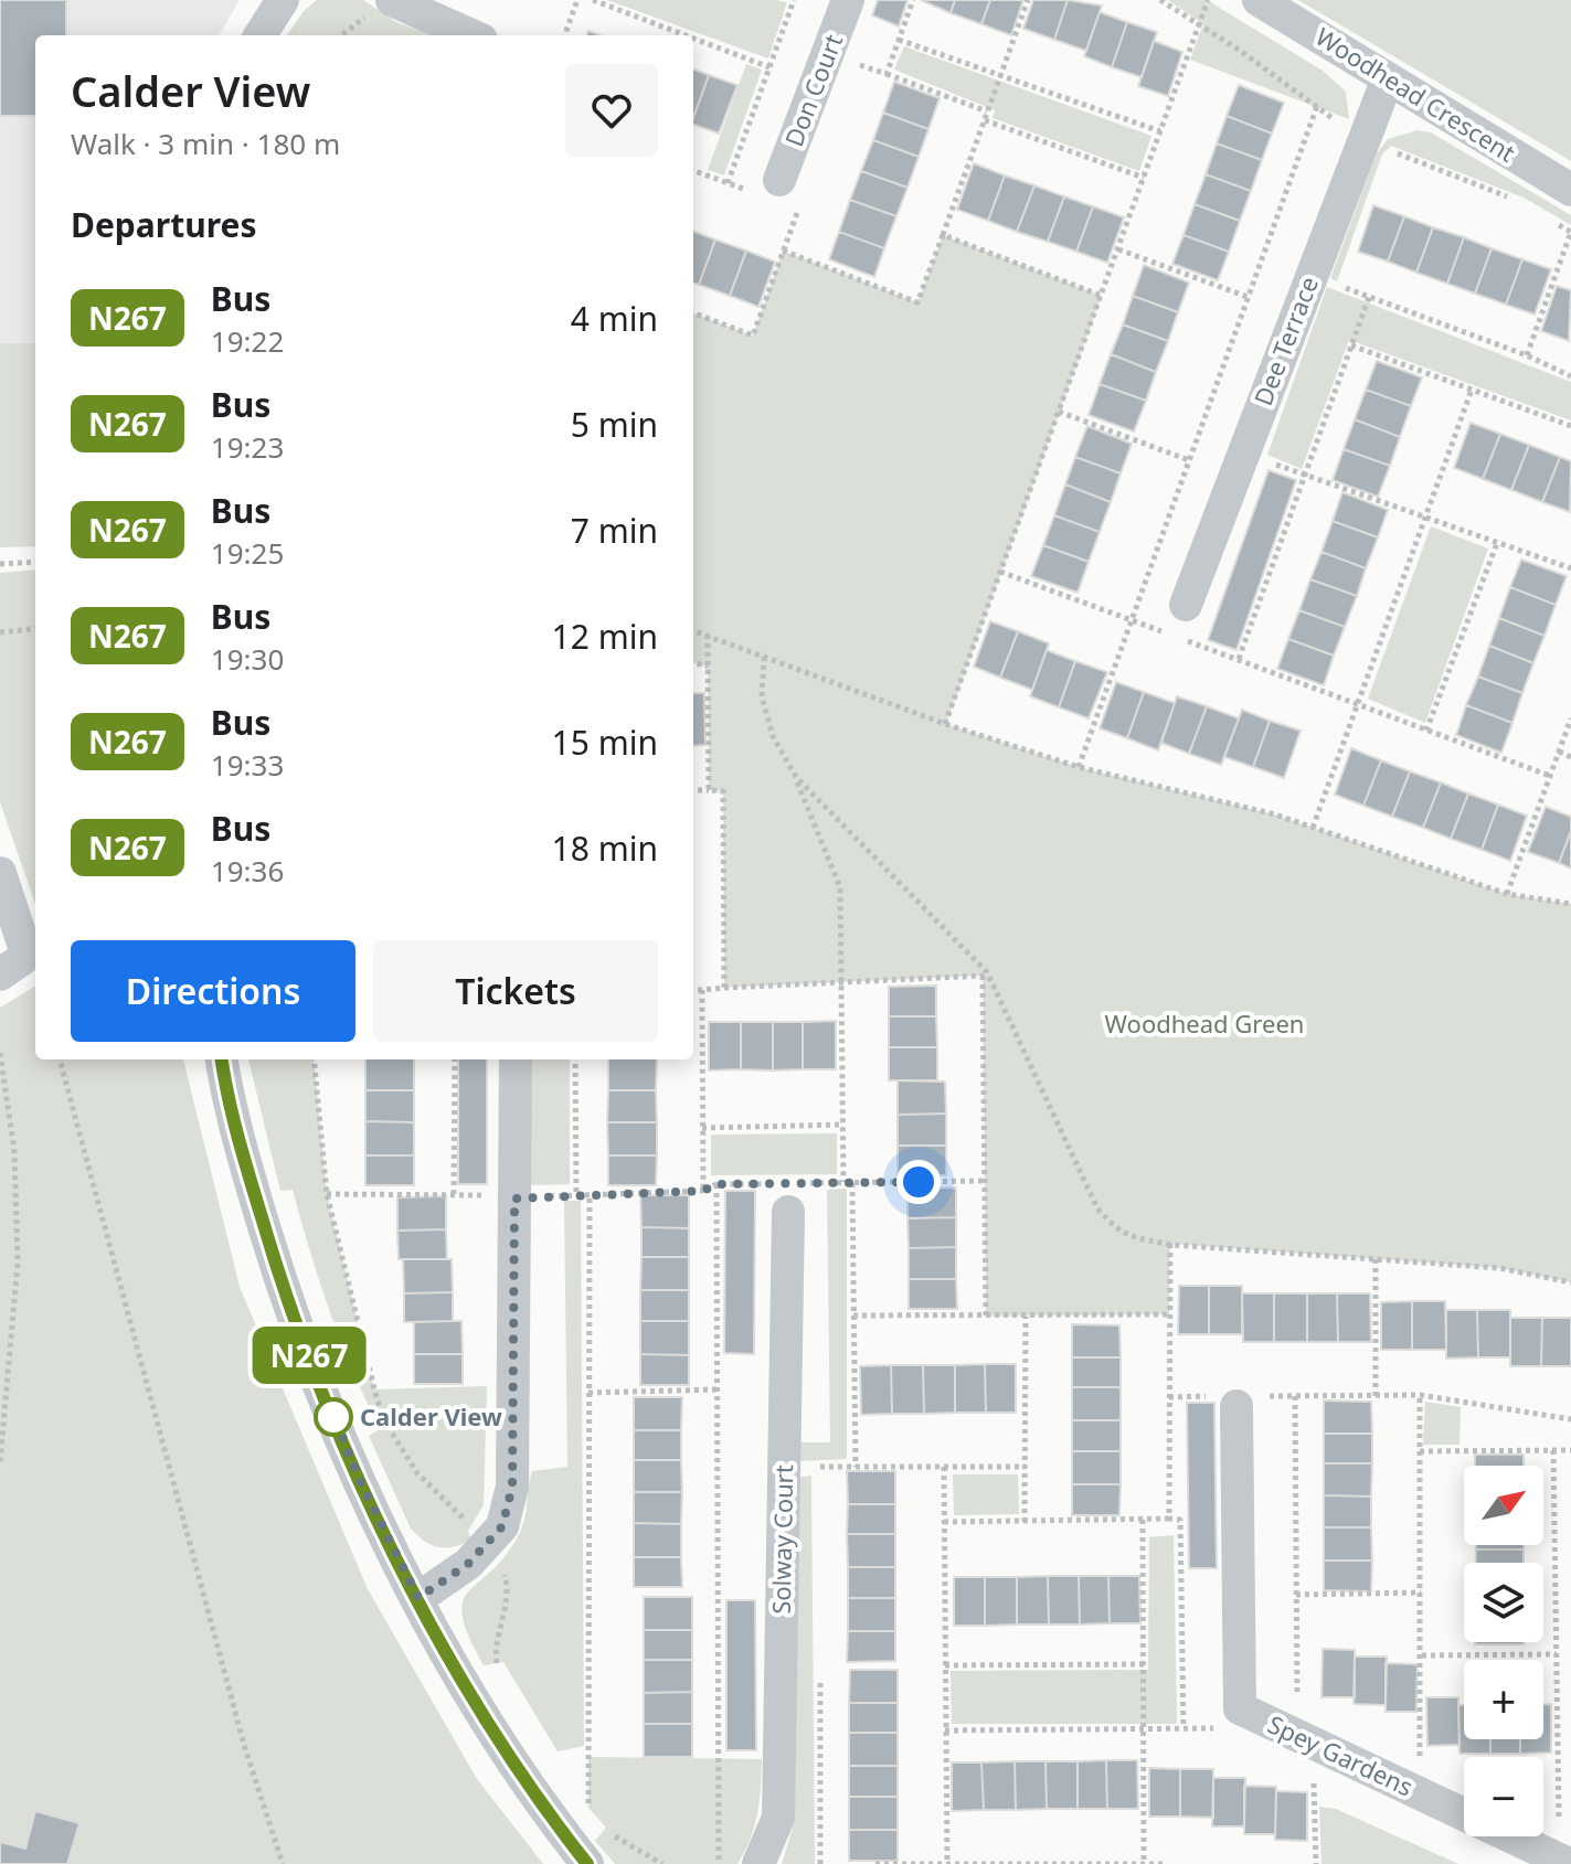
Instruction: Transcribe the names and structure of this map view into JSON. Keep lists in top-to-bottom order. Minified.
{"streets":{"street":["Don Court","Woodhead Crescent","Dee Terrace","Solway Court","Spey Gardens"]},"crossings":[["Woodhead Crescent","Dee Terrace"]],"parks":["Woodhead Green"],"places":["Calder View"],"lines":["bus line N267"],"north":"top right","page":{"on_map":"N267","heading":[["Calder View","Walk · 3 min · 180 m"],"Departures"],"list":[{"mark":"N267","name":"Bus","note":"19:22","value":"4 min"},{"mark":"N267","name":"Bus","note":"19:23","value":"5 min"},{"mark":"N267","name":"Bus","note":"19:25","value":"7 min"},{"mark":"N267","name":"Bus","note":"19:30","value":"12 min"},{"mark":"N267","name":"Bus","note":"19:33","value":"15 min"},{"mark":"N267","name":"Bus","note":"19:36","value":"18 min"}],"buttons":["Directions","Tickets"],"map_buttons":["+","−"]}}
